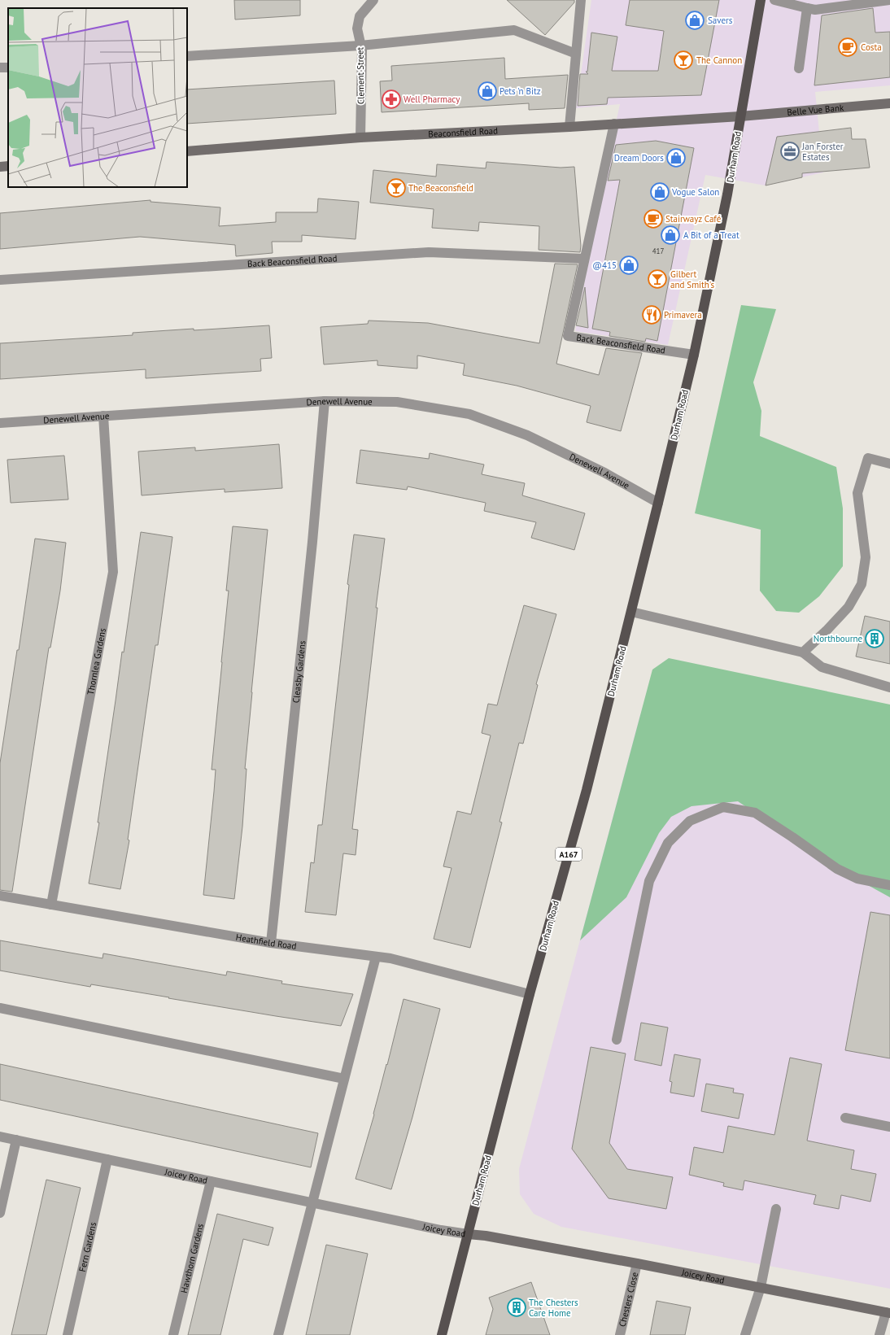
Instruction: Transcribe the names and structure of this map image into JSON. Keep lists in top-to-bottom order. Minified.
{"streets":{"main road":["Durham Road","A167"],"street":["Clement Street","Belle Vue Bank","Beaconsfield Road","Back Beaconsfield Road","Denewell Avenue","Thornlea Gardens","Cleasby Gardens","Heathfield Road","Joicey Road","Fern Gardens","Hawthorn Gardens","Chesters Close"]},"crossings":[["Clement Street","Beaconsfield Road"],["Belle Vue Bank","Beaconsfield Road"],["Belle Vue Bank","Durham Road"],["Beaconsfield Road","Durham Road"],["Beaconsfield Road","Back Beaconsfield Road"],["Durham Road","Back Beaconsfield Road"],["Durham Road","Denewell Avenue"],["Durham Road","Heathfield Road"],["Durham Road","Joicey Road"],["Denewell Avenue","Thornlea Gardens"],["Denewell Avenue","Cleasby Gardens"],["Thornlea Gardens","Heathfield Road"],["Cleasby Gardens","Heathfield Road"],["Joicey Road","Fern Gardens"],["Joicey Road","Hawthorn Gardens"],["Joicey Road","Chesters Close"]],"places":{"shop":["Savers","Pets 'n Bitz","Dream Doors","Vogue Salon","A Bit of a Treat","@415"],"cafe":["Costa","Stairwayz Café"],"bar":["The Cannon","The Beaconsfield","Gilbert and Smith's"],"pharmacy":["Well Pharmacy"],"office":["Jan Forster Estates"],"restaurant":["Primavera"],"building":["Northbourne","The Chesters Care Home"]},"house_numbers":["417"]}
